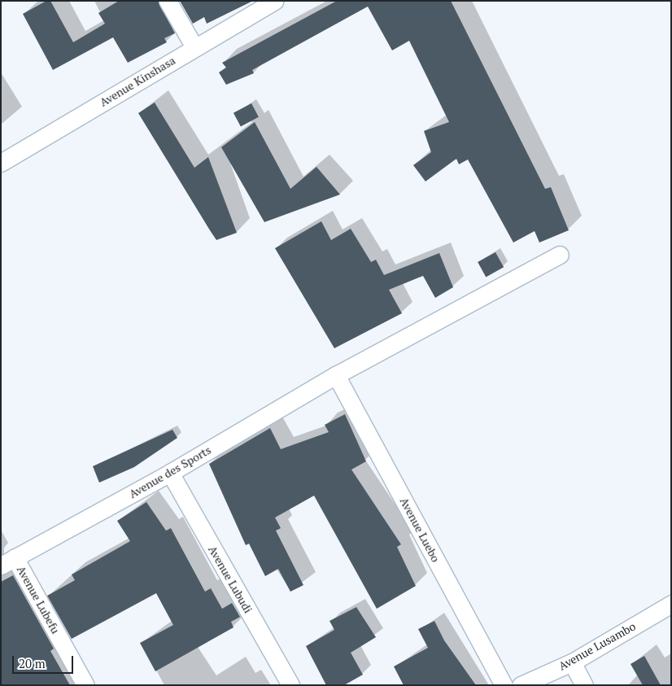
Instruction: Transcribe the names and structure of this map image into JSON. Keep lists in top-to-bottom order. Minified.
{"streets":{"street":["Avenue Kinshasa","Avenue des Sports","Avenue Luebo","Avenue Lubudi","Avenue Lubefu","Avenue Lusambo"]},"crossings":[["Avenue des Sports","Avenue Luebo"],["Avenue des Sports","Avenue Lubudi"],["Avenue des Sports","Avenue Lubefu"]],"scale_bar":"20 m"}
